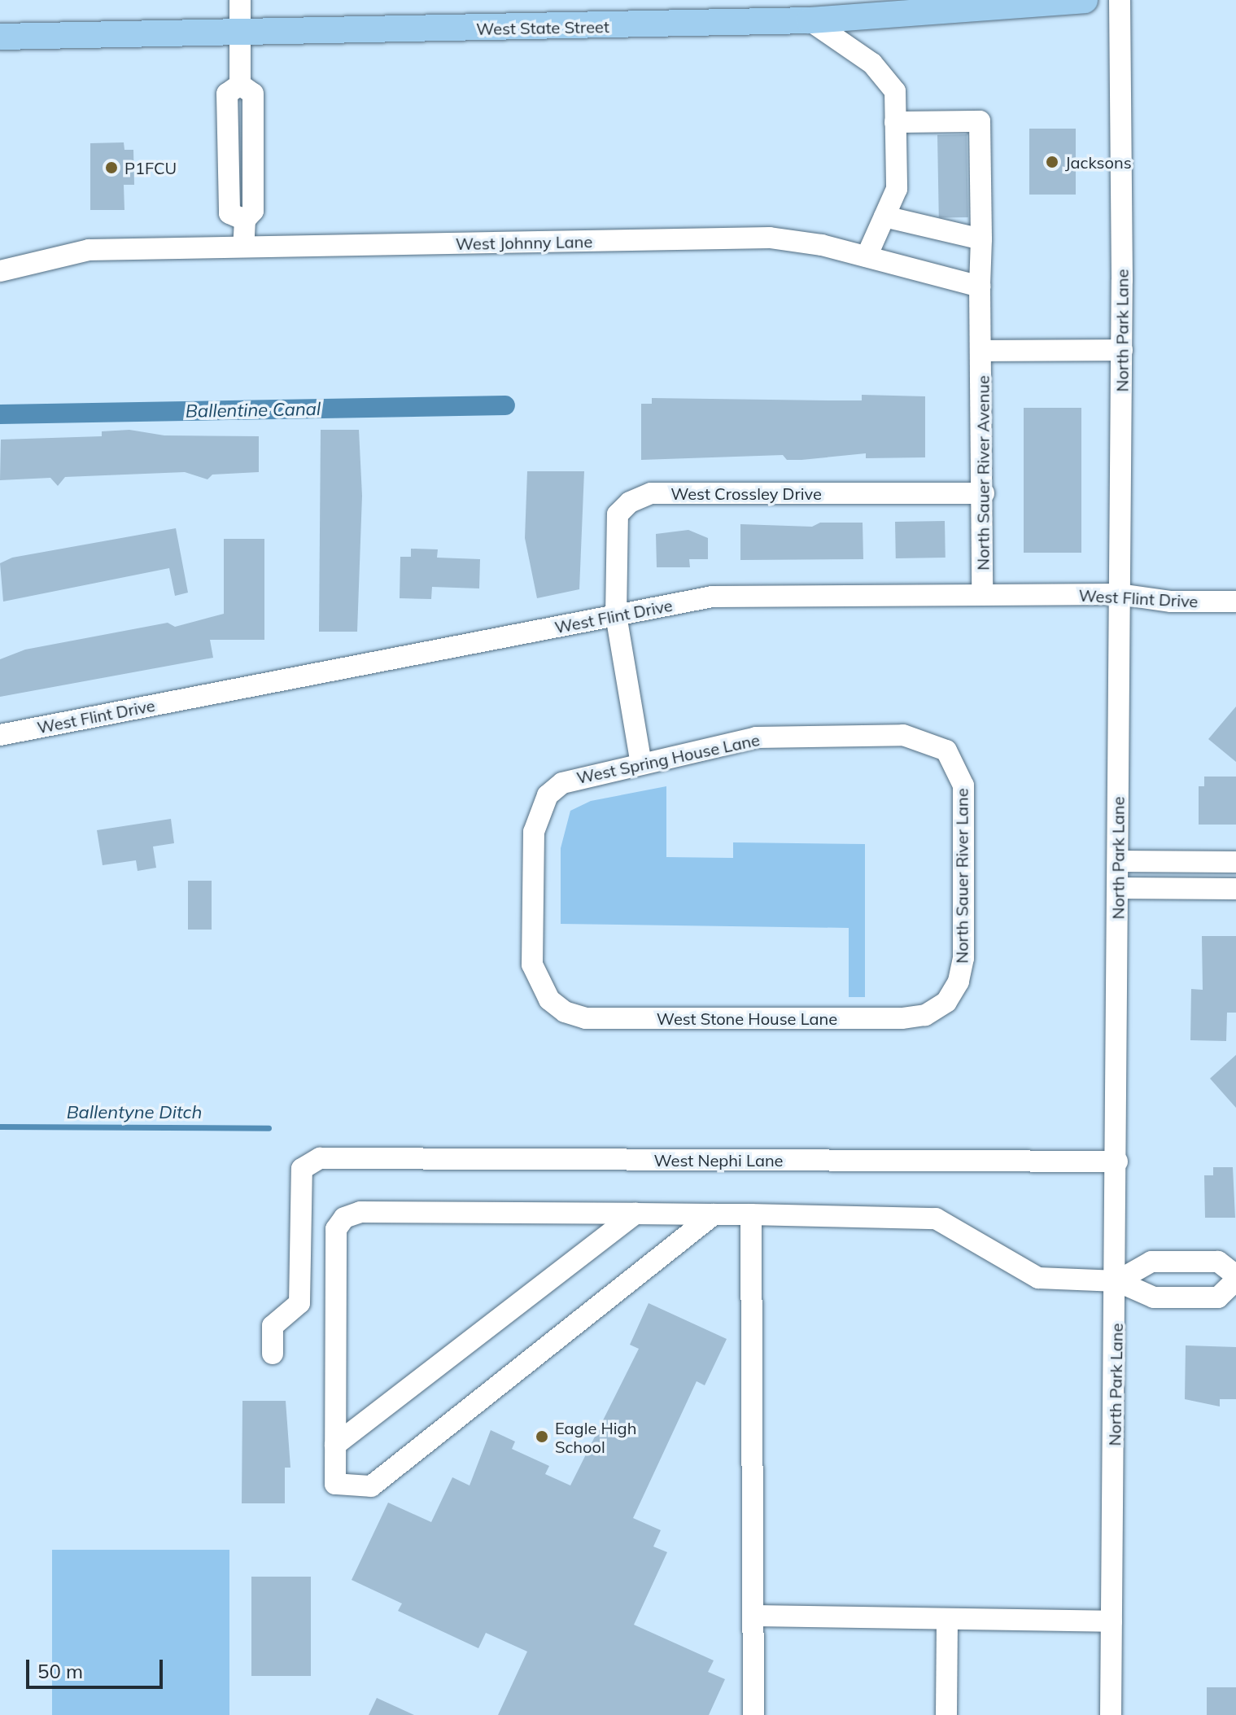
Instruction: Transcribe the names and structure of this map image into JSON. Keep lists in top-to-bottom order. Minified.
{"streets":{"main road":["West State Street"],"street":["West Johnny Lane","North Park Lane","North Sauer River Avenue","West Crossley Drive","West Flint Drive","West Spring House Lane","North Sauer River Lane","West Stone House Lane","West Nephi Lane"]},"crossings":[["North Park Lane","West Flint Drive"],["North Park Lane","West Nephi Lane"],["North Sauer River Avenue","West Crossley Drive"],["North Sauer River Avenue","West Flint Drive"],["West Crossley Drive","West Flint Drive"],["West Spring House Lane","North Sauer River Lane"],["West Spring House Lane","West Stone House Lane"],["North Sauer River Lane","West Stone House Lane"]],"water":["Ballentine Canal","Ballentyne Ditch"],"places":["Jacksons","P1FCU","Eagle High School"],"scale_bar":"50 m"}
